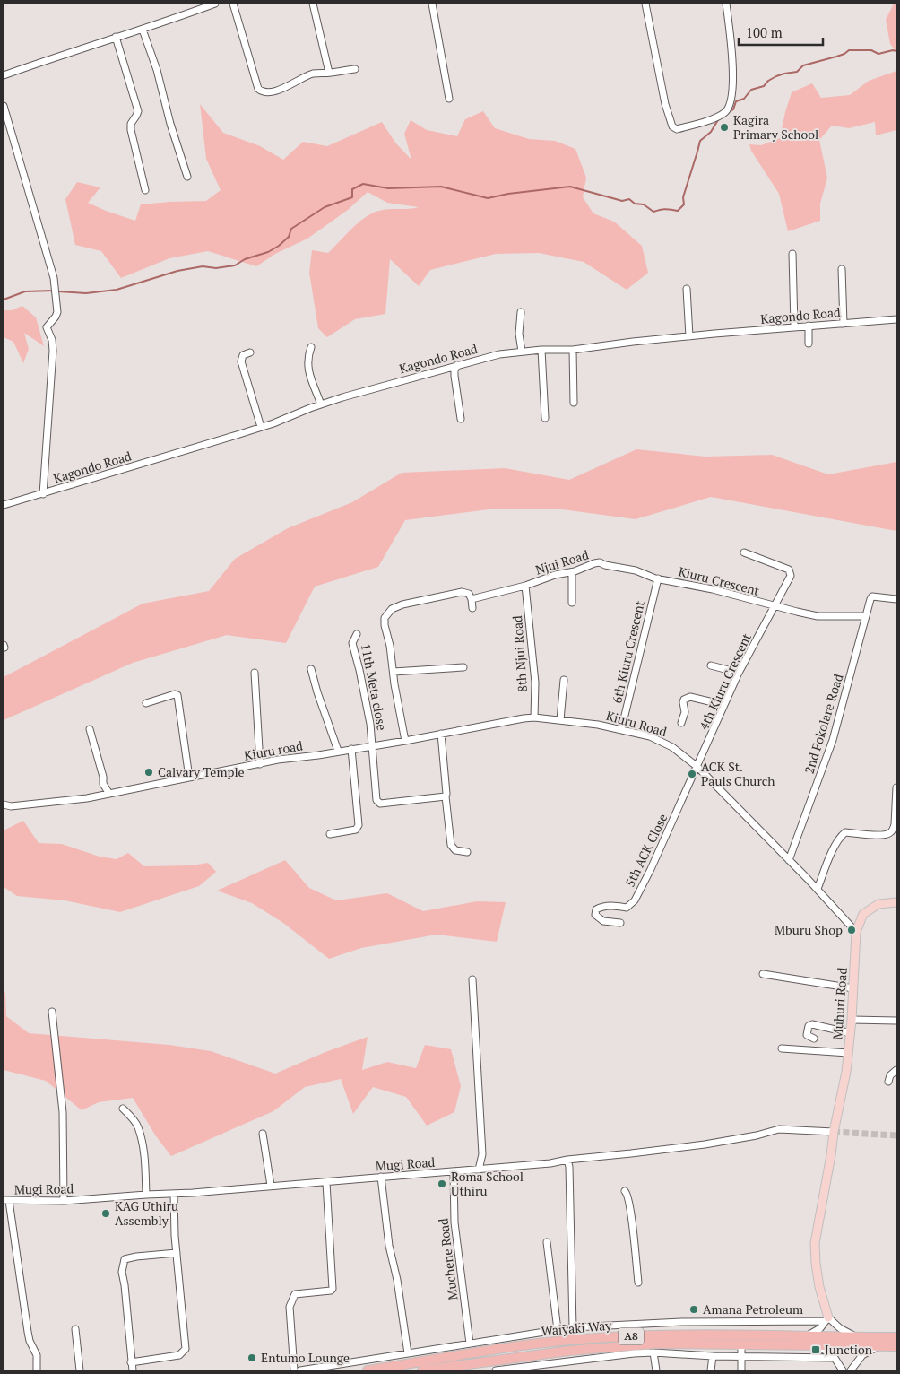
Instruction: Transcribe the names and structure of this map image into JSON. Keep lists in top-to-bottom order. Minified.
{"streets":{"highway":["Waiyaki Way","A8"],"main road":["Muhuri Road"],"street":["Kagondo Road","Njui Road","Kiuru Crescent","6th Kiuru Crescent","8th Njui Road","4th Kiuru Crescent","11th Meta close","Kiuru Road","2nd Fokolare Road","Kiuru road","5th ACK Close","Mugi Road","Muchene Road"]},"crossings":[["Njui Road","Kiuru Crescent"],["Njui Road","6th Kiuru Crescent"],["Njui Road","8th Njui Road"],["Kiuru Crescent","6th Kiuru Crescent"],["Kiuru Crescent","4th Kiuru Crescent"],["Kiuru Crescent","2nd Fokolare Road"],["6th Kiuru Crescent","Kiuru Road"],["8th Njui Road","Kiuru Road"],["4th Kiuru Crescent","Kiuru Road"],["4th Kiuru Crescent","5th ACK Close"],["11th Meta close","Kiuru road"],["Kiuru Road","2nd Fokolare Road"],["Kiuru Road","Kiuru road"],["Kiuru Road","5th ACK Close"],["Kiuru Road","Muhuri Road"],["Muhuri Road","Mugi Road"],["Mugi Road","Muchene Road"]],"places":{"other":["Kagira Primary School","Calvary Temple","ACK St. Pauls Church","Mburu Shop","Roma School Uthiru","KAG Uthiru Assembly","Amana Petroleum","Entumo Lounge"],"transit":["Junction"]},"scale_bar":"100 m"}
